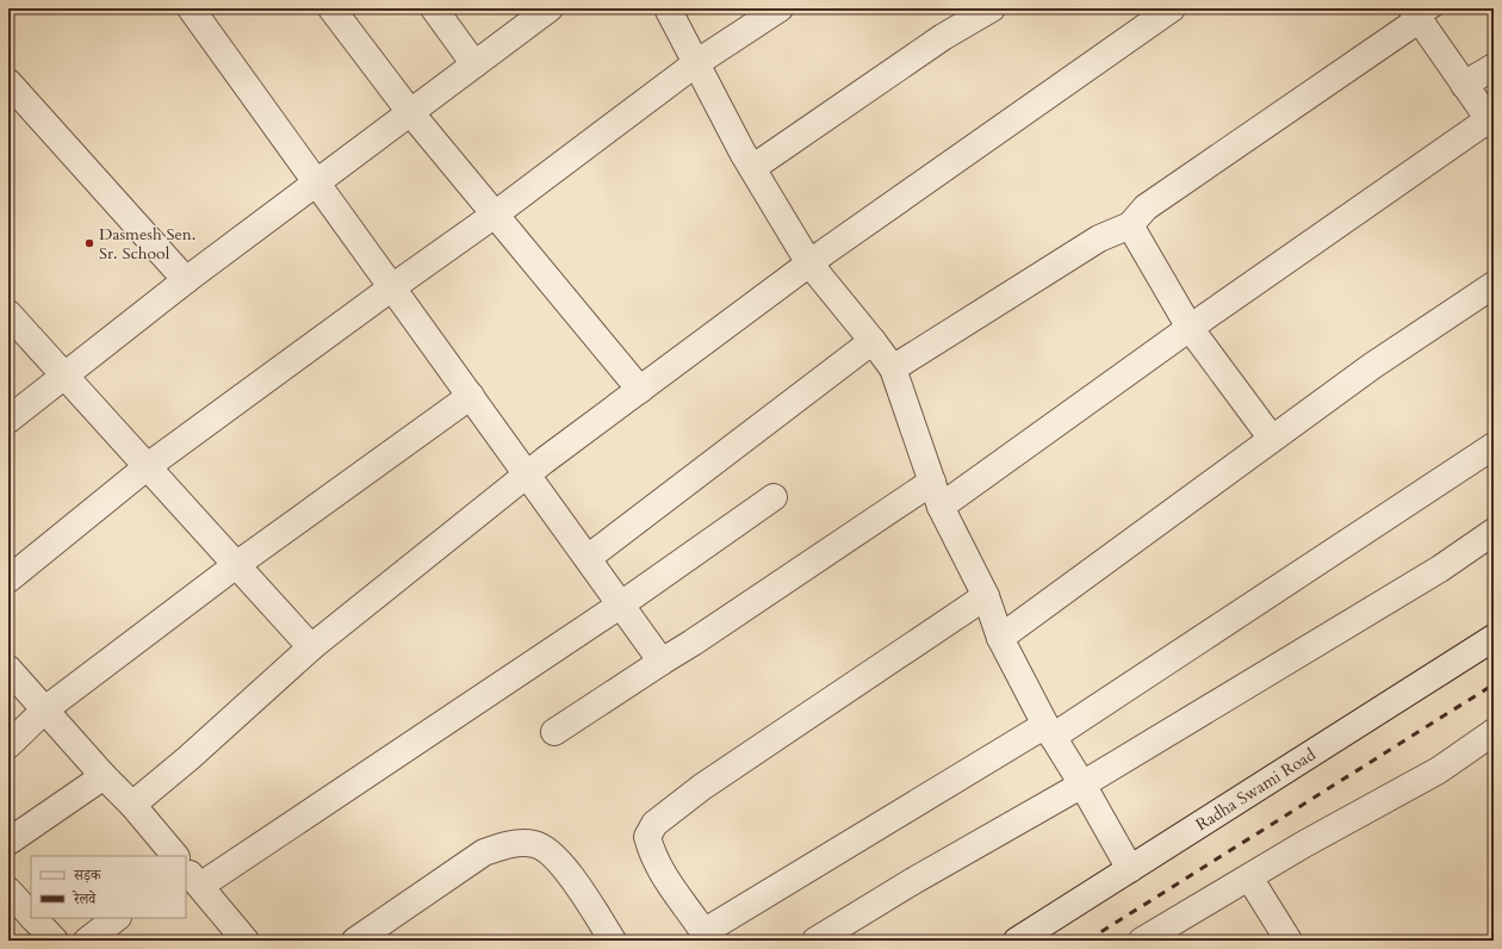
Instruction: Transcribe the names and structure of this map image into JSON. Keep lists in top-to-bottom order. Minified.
{"streets":{"street":["Radha Swami Road"]},"places":["Dasmesh Sen. Sr. School"],"legend":["सड़क","रेलवे"]}
